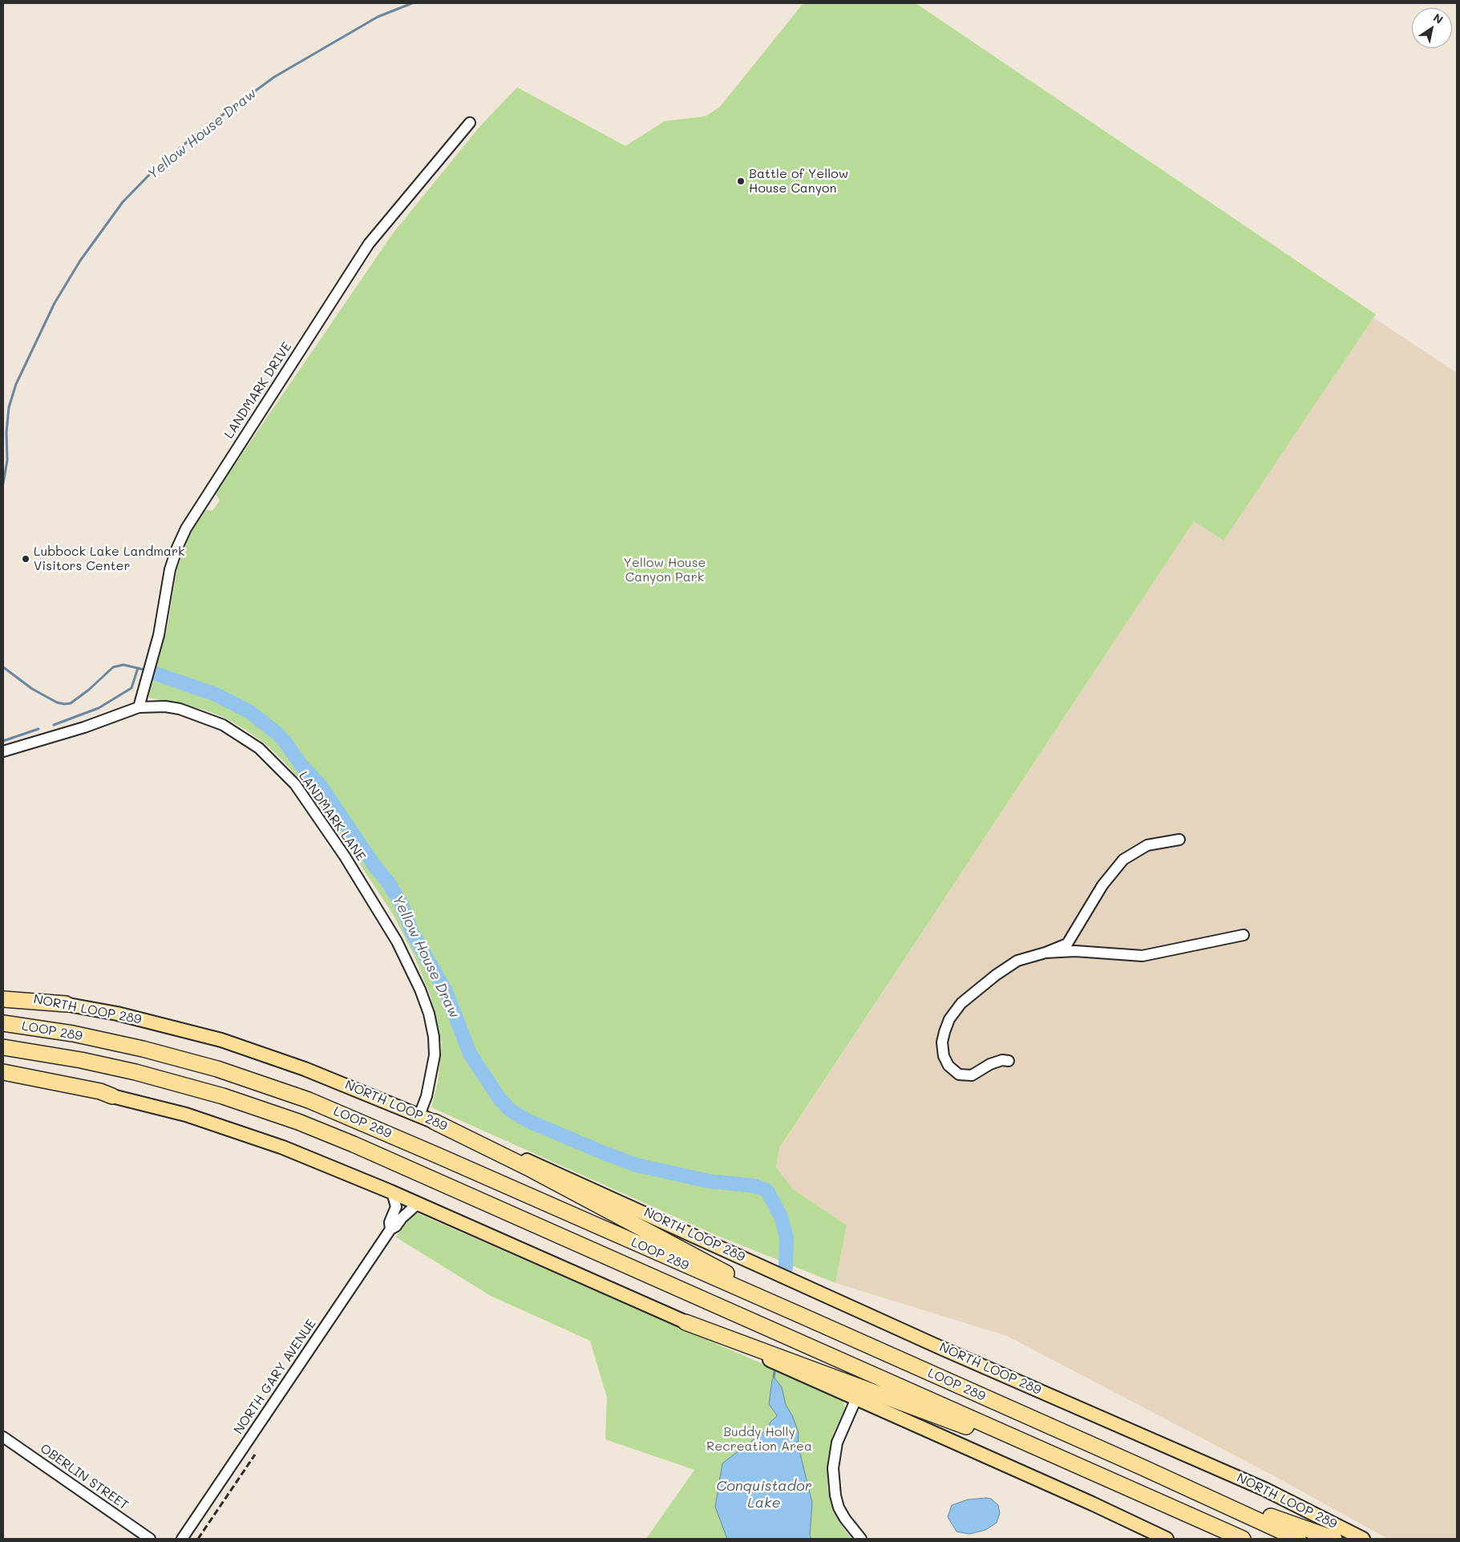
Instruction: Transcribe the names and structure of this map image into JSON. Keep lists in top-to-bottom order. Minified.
{"streets":{"highway":["LOOP 289"],"main road":["NORTH LOOP 289"],"street":["LANDMARK DRIVE","LANDMARK LANE","NORTH GARY AVENUE","OBERLIN STREET"]},"crossings":[["LANDMARK DRIVE","LANDMARK LANE"],["LANDMARK LANE","NORTH LOOP 289"]],"water":["Yellow House Draw","Conquistador Lake"],"parks":["Yellow House Canyon Park","Buddy Holly Recreation Area"],"places":["Battle of Yellow House Canyon","Lubbock Lake Landmark Visitors Center"],"north":"top right"}
